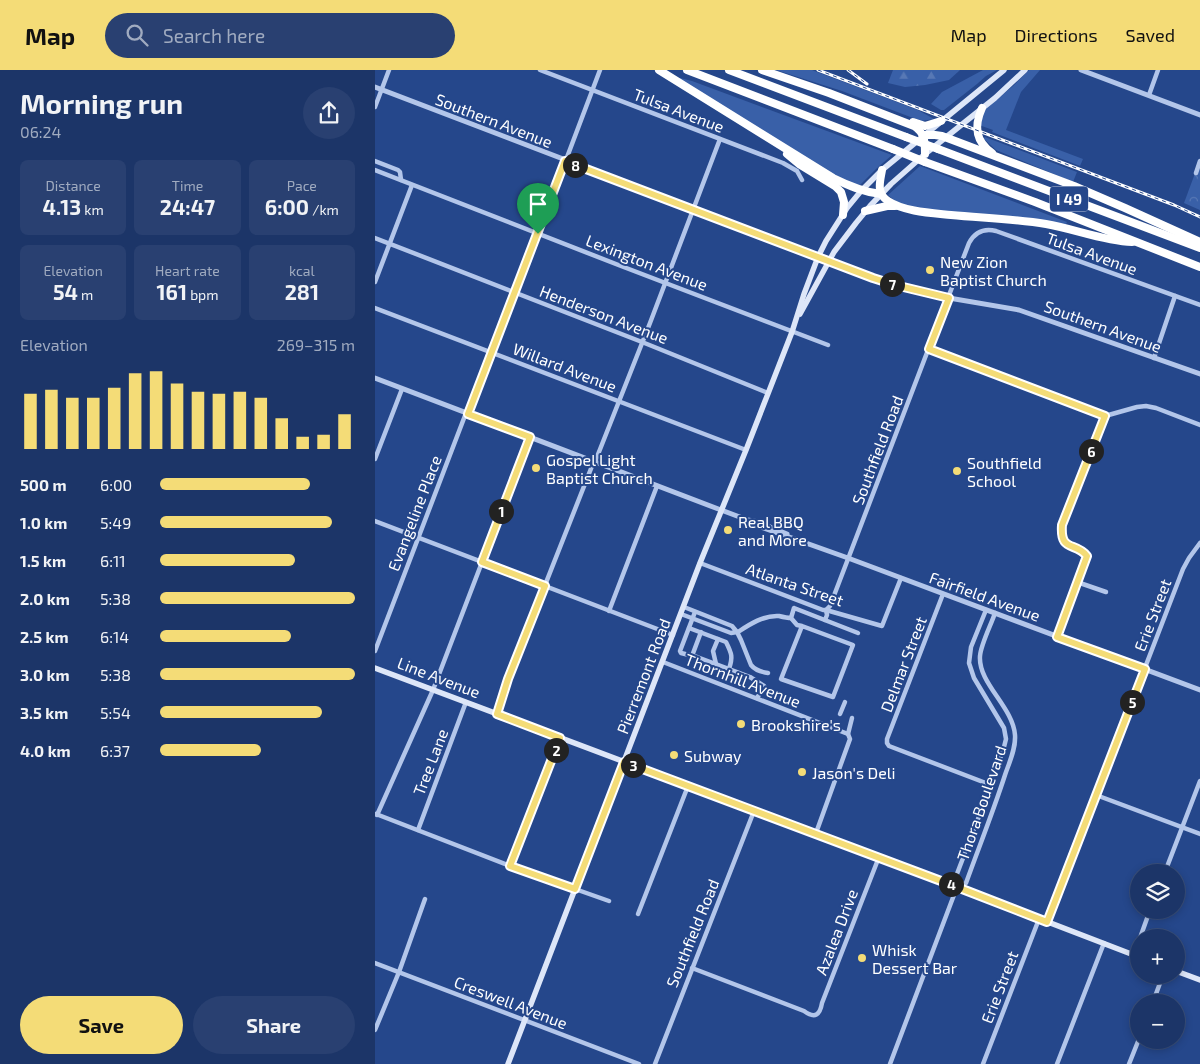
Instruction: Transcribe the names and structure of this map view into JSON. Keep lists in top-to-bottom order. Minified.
{"streets":{"highway":["I 49"],"main road":["Pierremont Road","Line Avenue"],"street":["Tulsa Avenue","Southern Avenue","Lexington Avenue","Henderson Avenue","Willard Avenue","Southfield Road","Evangeline Place","Atlanta Street","Fairfield Avenue","Erie Street","Delmar Street","Thornhill Avenue","Tree Lane","Thora Boulevard","Azalea Drive","Creswell Avenue"]},"crossings":[["Tulsa Avenue","Southfield Road"],["Tulsa Avenue","Evangeline Place"],["Southern Avenue","Southfield Road"],["Southern Avenue","Evangeline Place"],["Southern Avenue","Pierremont Road"],["I 49","Pierremont Road"],["Lexington Avenue","Evangeline Place"],["Lexington Avenue","Pierremont Road"],["Henderson Avenue","Evangeline Place"],["Henderson Avenue","Pierremont Road"],["Willard Avenue","Evangeline Place"],["Willard Avenue","Pierremont Road"],["Southfield Road","Atlanta Street"],["Southfield Road","Fairfield Avenue"],["Southfield Road","Line Avenue"],["Southfield Road","Azalea Drive"],["Evangeline Place","Fairfield Avenue"],["Evangeline Place","Thornhill Avenue"],["Atlanta Street","Fairfield Avenue"],["Atlanta Street","Pierremont Road"],["Fairfield Avenue","Erie Street"],["Fairfield Avenue","Delmar Street"],["Fairfield Avenue","Pierremont Road"],["Fairfield Avenue","Thora Boulevard"],["Erie Street","Line Avenue"],["Delmar Street","Thora Boulevard"],["Pierremont Road","Line Avenue"],["Pierremont Road","Thornhill Avenue"],["Pierremont Road","Creswell Avenue"],["Line Avenue","Tree Lane"],["Line Avenue","Thora Boulevard"],["Line Avenue","Azalea Drive"]],"places":["New Zion Baptist Church","Gospel Light Baptist Church","Southfield School","Real BBQ and More","Brookshire's","Subway","Jason's Deli","Whisk Dessert Bar"],"page":{"header":"Map","search":"Search here","nav":["Map","Directions","Saved"],"heading":["Morning run","06:24"],"pins":["8","7","6","1","5","2","3","4"],"stats":[["Distance","4.13 km"],["Time","24:47"],["Pace","6:00 /km"],["Elevation","54 m"],["Heart rate","161 bpm"],["kcal","281"]],"chart":["Elevation","269–315 m"],"list":[{"name":"500 m","note":"6:00"},{"name":"1.0 km","note":"5:49"},{"name":"1.5 km","note":"6:11"},{"name":"2.0 km","note":"5:38"},{"name":"2.5 km","note":"6:14"},{"name":"3.0 km","note":"5:38"},{"name":"3.5 km","note":"5:54"},{"name":"4.0 km","note":"6:37"}],"map_buttons":["+","−"],"buttons":["Save","Share"]}}
